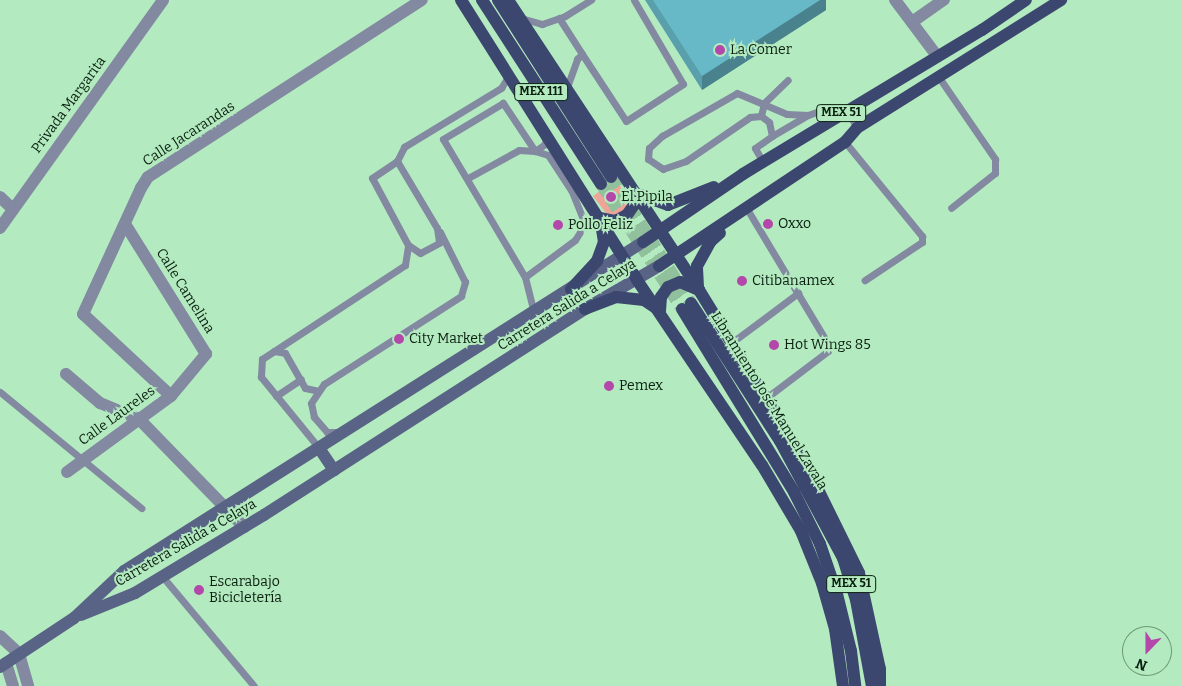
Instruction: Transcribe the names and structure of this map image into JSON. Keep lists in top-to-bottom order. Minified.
{"streets":{"main road":["MEX 111","MEX 51","Carretera Salida a Celaya","Libramiento José Manuel Zavala"],"street":["Privada Margarita","Calle Jacarandas","Calle Camelina","Calle Laureles"]},"crossings":[["MEX 51","Carretera Salida a Celaya"],["Calle Jacarandas","Calle Camelina"],["Calle Jacarandas","Calle Laureles"],["Calle Camelina","Calle Laureles"]],"places":["La Comer","El Pipila","Oxxo","Pollo Feliz","Citibanamex","City Market","Hot Wings 85","Pemex","Escarabajo Bicicletería"],"north":"bottom"}
